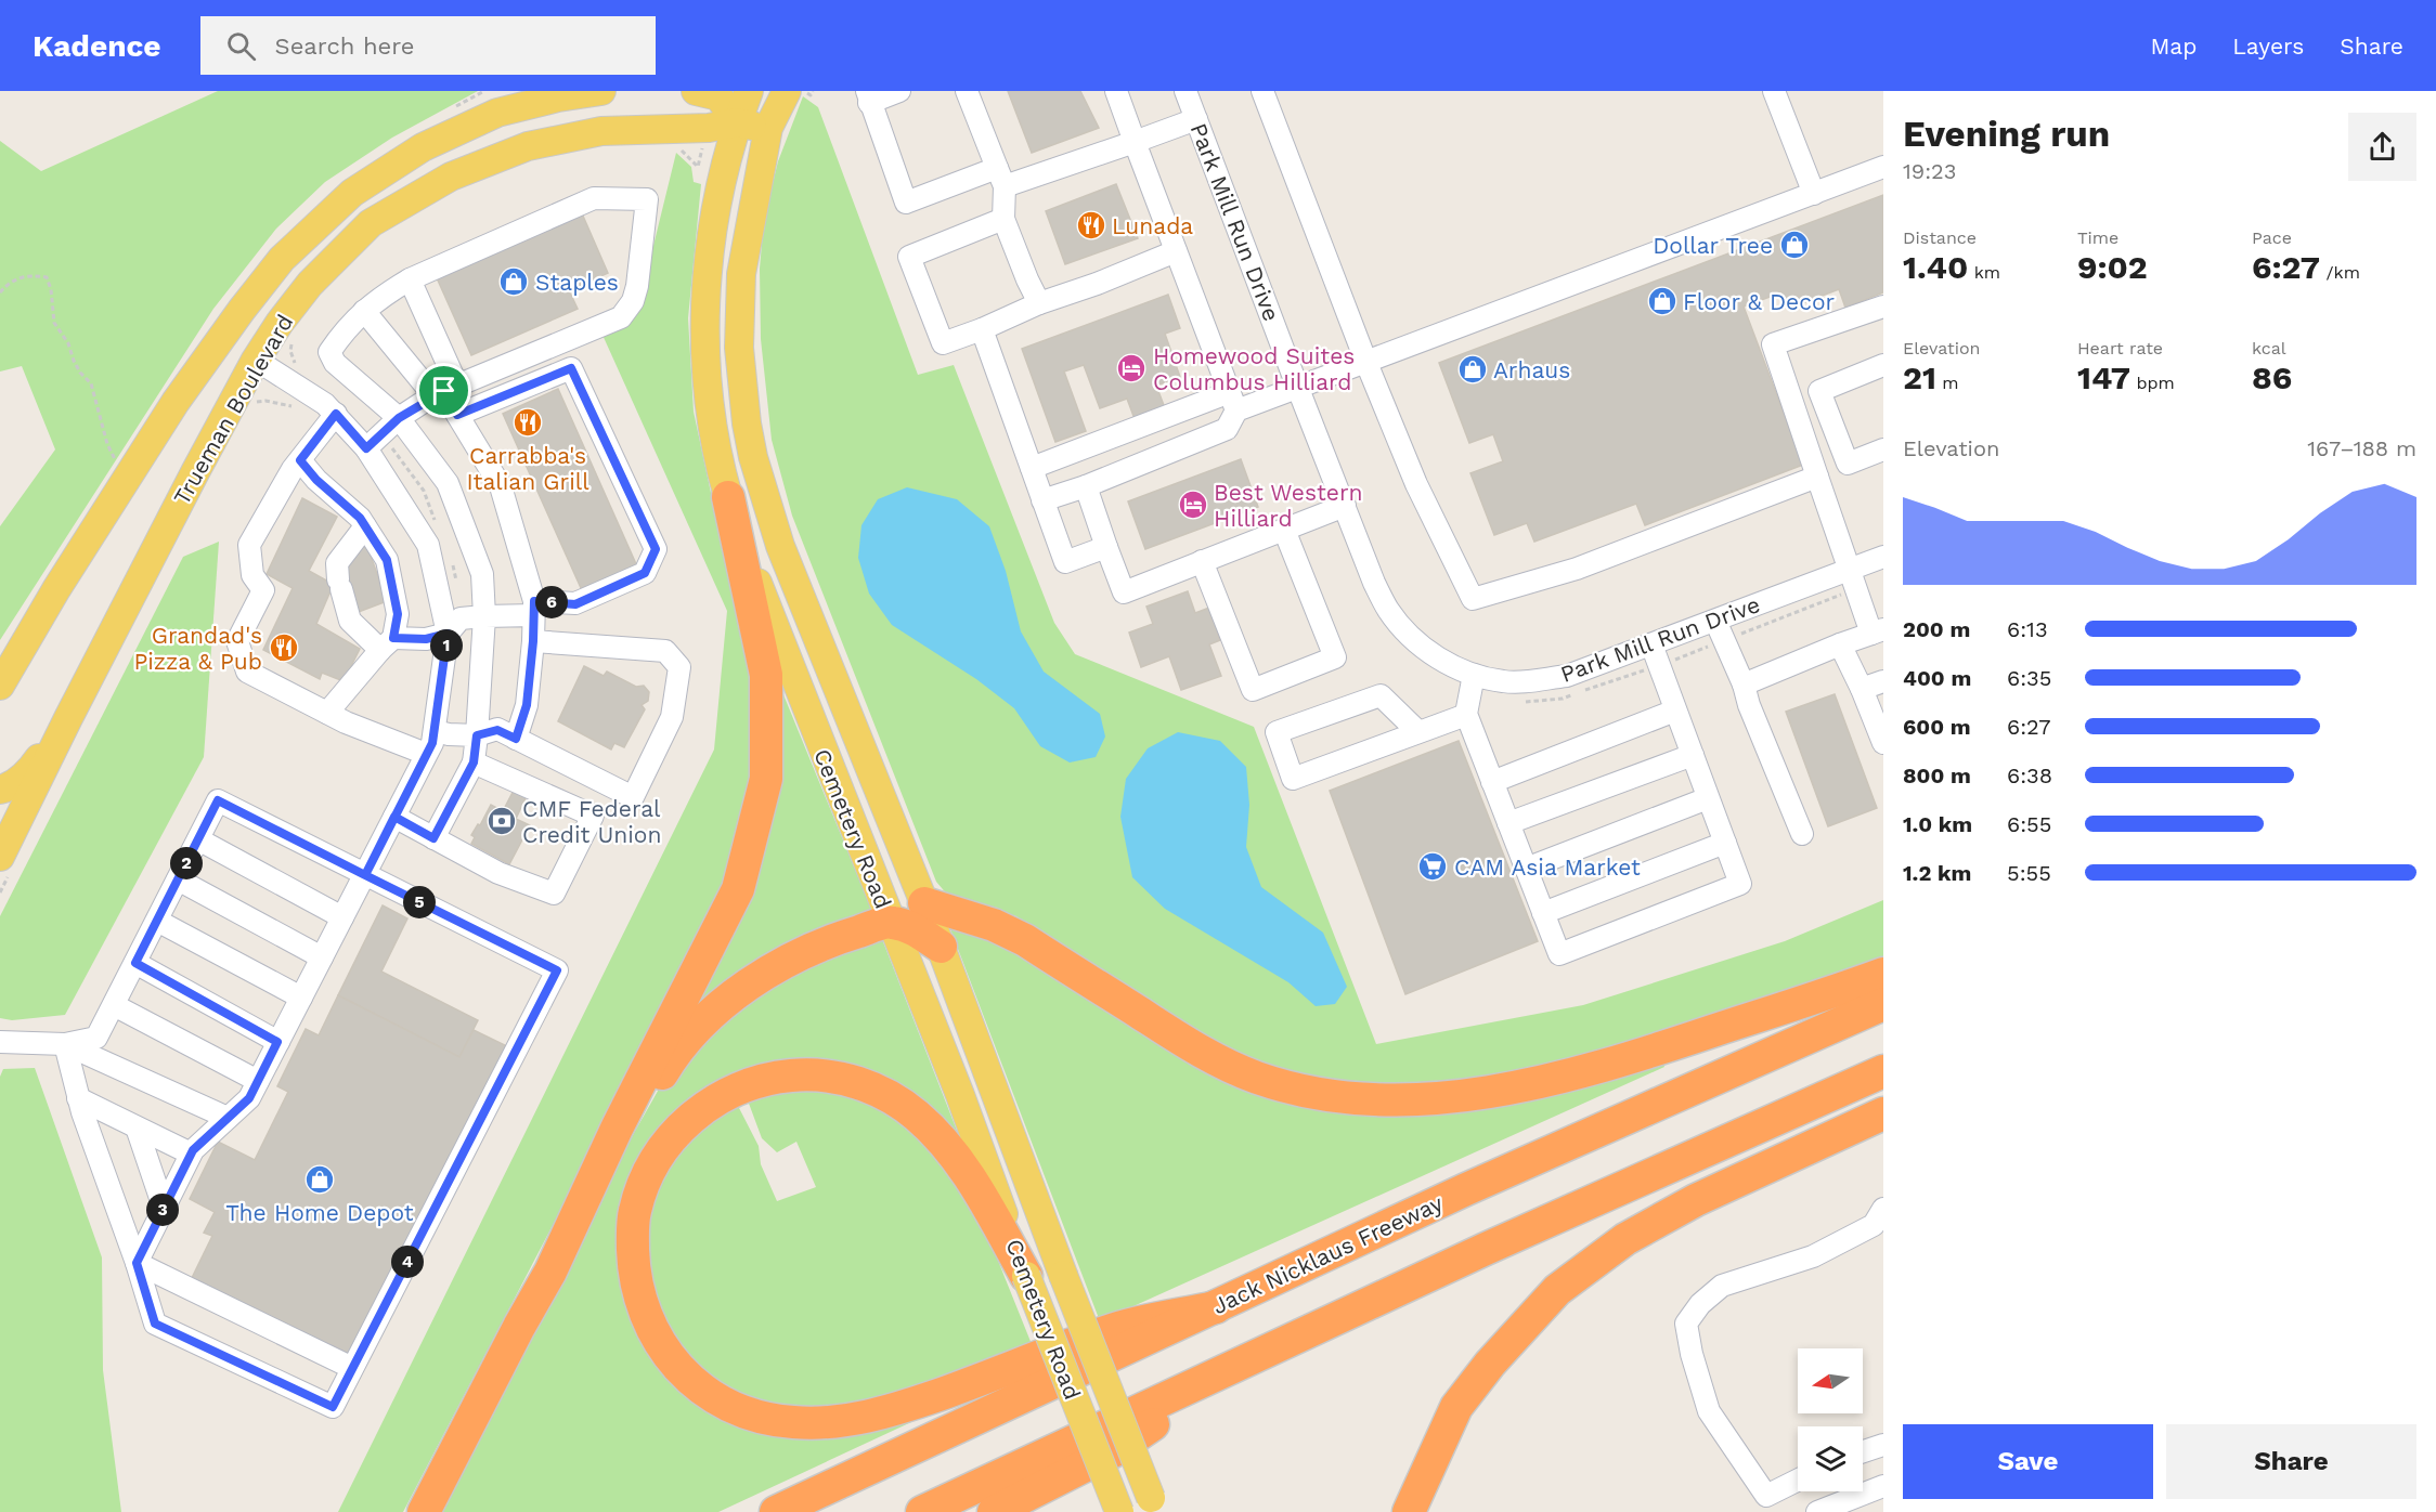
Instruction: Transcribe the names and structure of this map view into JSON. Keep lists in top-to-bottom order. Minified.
{"streets":{"highway":["Jack Nicklaus Freeway"],"main road":["Trueman Boulevard","Cemetery Road"],"street":["Park Mill Run Drive"]},"crossings":[["Trueman Boulevard","Cemetery Road"]],"places":{"restaurant":["Lunada","Carrabba's Italian Grill","Grandad's Pizza & Pub"],"shop":["Dollar Tree","Staples","Floor & Decor","Arhaus","The Home Depot"],"hotel":["Homewood Suites Columbus Hilliard","Best Western Hilliard"],"bank":["CMF Federal Credit Union"],"supermarket":["CAM Asia Market"]},"north":"left","page":{"header":"Kadence","search":"Search here","nav":["Map","Layers","Share"],"heading":["Evening run","19:23"],"stats":[["Distance","1.40 km"],["Time","9:02"],["Pace","6:27 /km"],["Elevation","21 m"],["Heart rate","147 bpm"],["kcal","86"]],"chart":["Elevation","167–188 m"],"pins":["6","1","2","5","3","4"],"list":[{"name":"200 m","note":"6:13"},{"name":"400 m","note":"6:35"},{"name":"600 m","note":"6:27"},{"name":"800 m","note":"6:38"},{"name":"1.0 km","note":"6:55"},{"name":"1.2 km","note":"5:55"}],"buttons":["Save","Share"]}}
